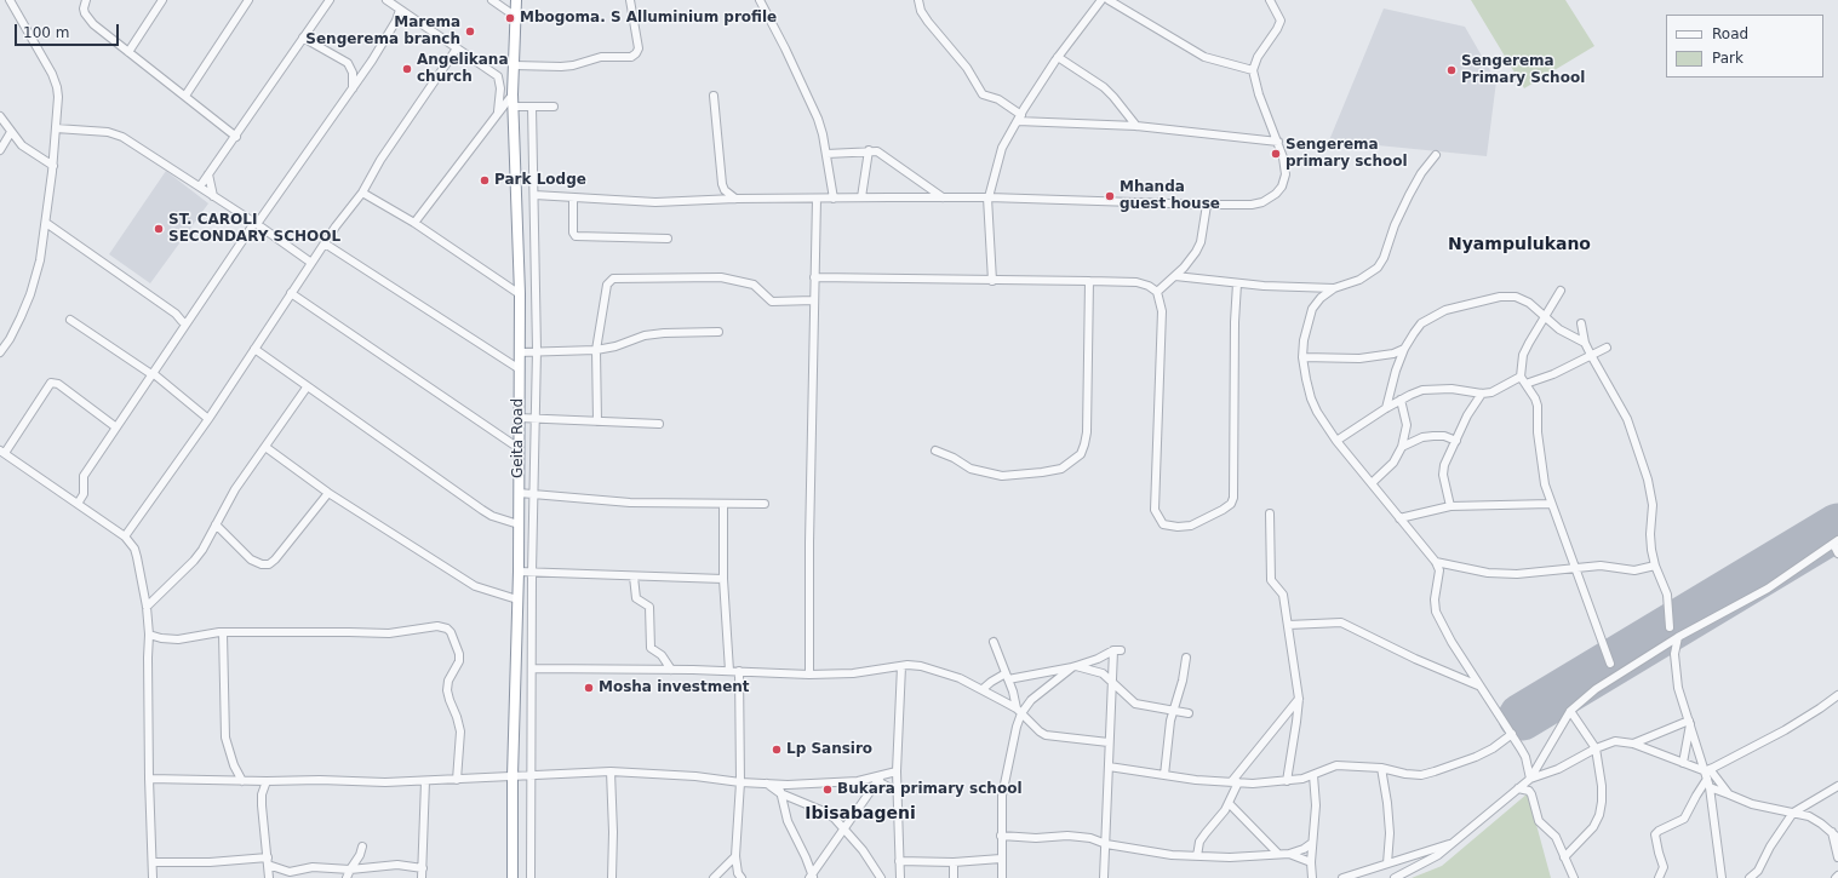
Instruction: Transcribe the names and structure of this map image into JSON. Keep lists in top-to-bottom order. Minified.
{"streets":{"highway":["Geita Road"]},"districts":["Nyampulukano","Ibisabageni"],"places":["Mbogoma. S Alluminium profile","Marema Sengerema branch","Angelikana church","Sengerema Primary School","Sengerema primary school","Park Lodge","Mhanda guest house","ST. CAROLI SECONDARY SCHOOL","Mosha investment","Lp Sansiro","Bukara primary school"],"legend":["Road","Park"],"scale_bar":"100 m"}
